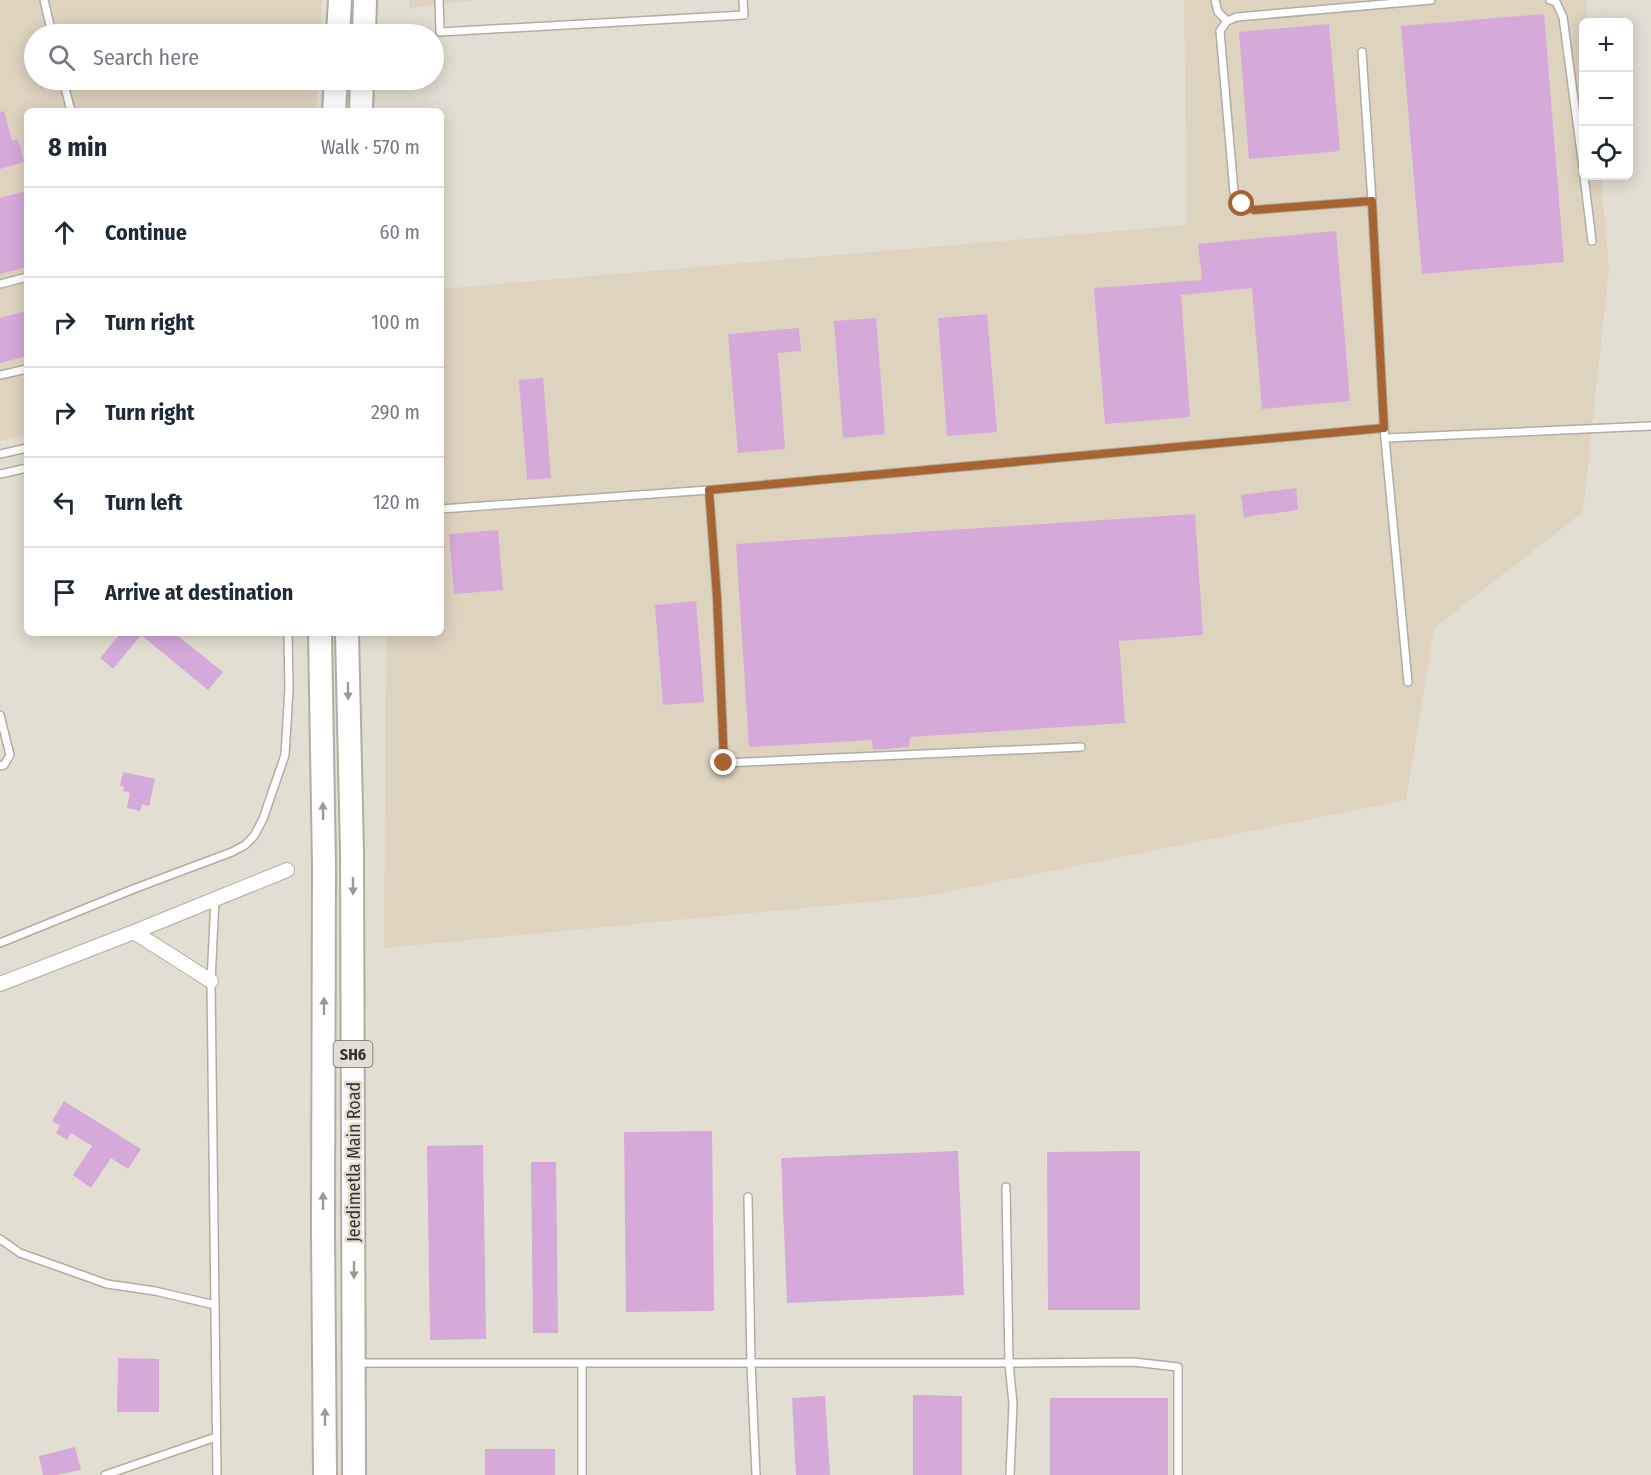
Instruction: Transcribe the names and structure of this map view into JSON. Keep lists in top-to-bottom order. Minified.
{"streets":{"main road":["SH6","Jeedimetla Main Road"]},"page":{"map_buttons":["+","−"],"search":"Search here","heading":["8 min","Walk · 570 m"],"list":[["Continue","60 m"],["Turn right","100 m"],["Turn right","290 m"],["Turn left","120 m"],"Arrive at destination"]}}
